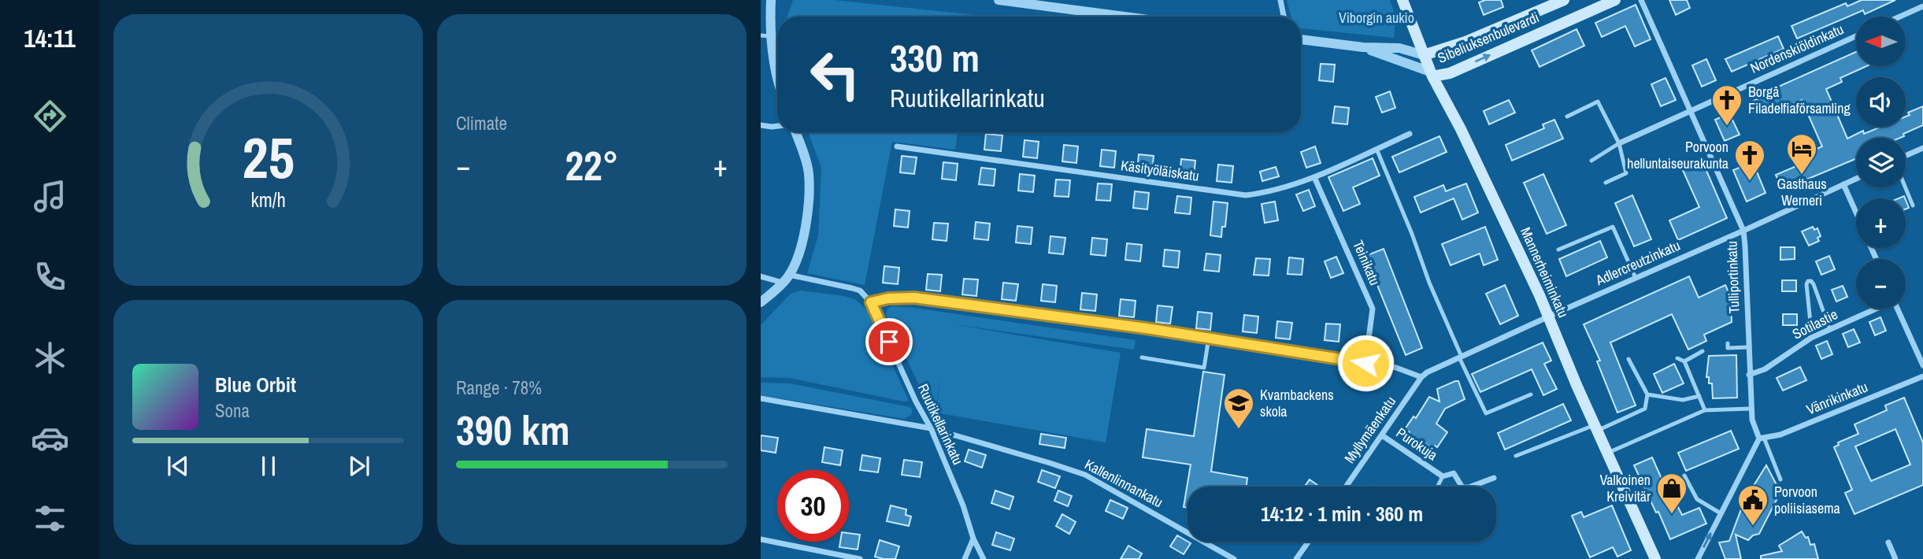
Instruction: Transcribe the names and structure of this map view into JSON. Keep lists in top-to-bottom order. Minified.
{"streets":{"main road":["Sibeliuksenbulevardi","Mannerheiminkatu"],"street":["Nordenskiöldinkatu","Käsityöläiskatu","Teinikatu","Adlercreutzinkatu","Tulliportinkatu","Sotilastie","Vänrikinkatu","Ruutikellarinkatu","Myllymäenkatu","Purokuja","Kallenlinnankatu"]},"crossings":[["Sibeliuksenbulevardi","Mannerheiminkatu"],["Nordenskiöldinkatu","Tulliportinkatu"],["Käsityöläiskatu","Teinikatu"],["Adlercreutzinkatu","Mannerheiminkatu"],["Adlercreutzinkatu","Tulliportinkatu"],["Adlercreutzinkatu","Myllymäenkatu"],["Tulliportinkatu","Sotilastie"],["Tulliportinkatu","Vänrikinkatu"],["Ruutikellarinkatu","Kallenlinnankatu"],["Myllymäenkatu","Purokuja"]],"parks":["Viborgin aukio"],"places":{"church":["Borgå Filadelfiaförsamling","Porvoon helluntaiseurakunta"],"hotel":["Gasthaus Werneri"],"school or university":["Kvarnbackens skola"],"shop":["Valkoinen Kreivitär"],"public building":["Porvoon poliisiasema"]},"north":"left","page":{"tabs":"14:11","tile":["Climate",["Range · 78%","390 km"]],"map_buttons":["+","−"],"turn":["330 m","Ruutikellarinkatu"],"heat":["−","22°","+"],"song":["Blue Orbit","Sona"],"limit":"30","trip":"14:12 · 1 min · 360 m","gauge":["25","km/h"]}}
